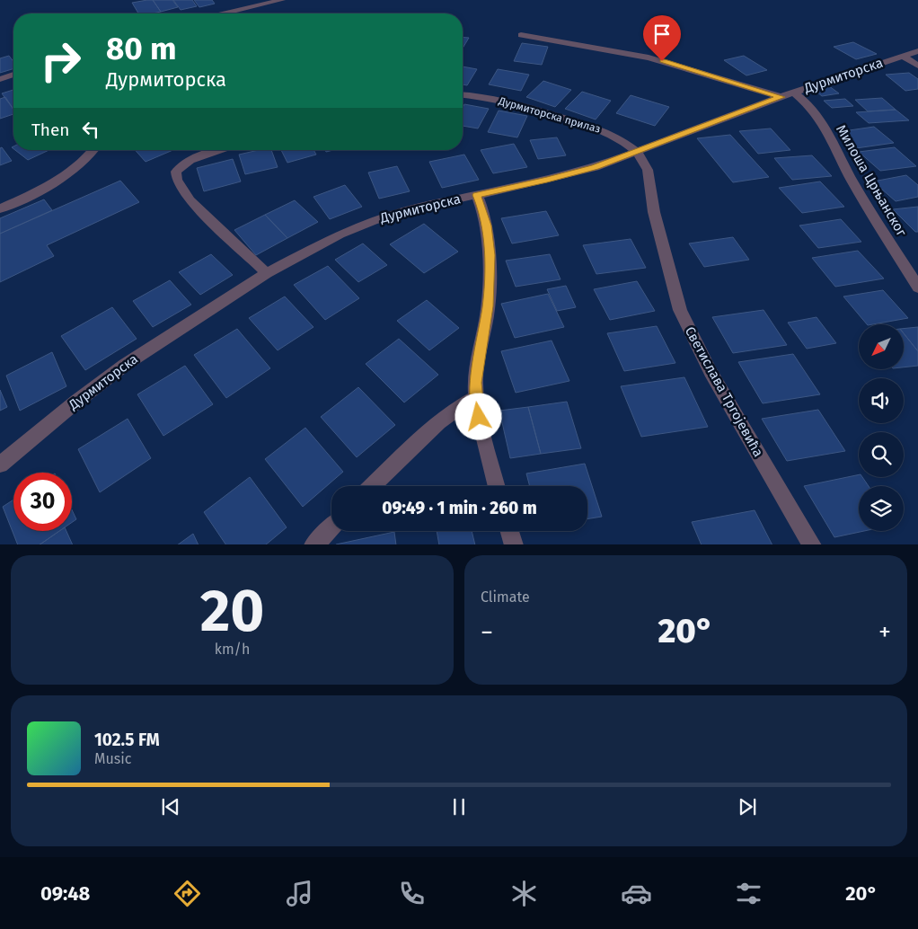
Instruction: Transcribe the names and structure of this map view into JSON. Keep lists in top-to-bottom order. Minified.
{"streets":{"street":["Дурмиторска","Дурмиторска прилаз","Милоша Црњанског","Светислава Тргојевића"]},"crossings":[["Дурмиторска","Дурмиторска прилаз"],["Дурмиторска","Милоша Црњанског"],["Дурмиторска","Светислава Тргојевића"],["Дурмиторска прилаз","Светислава Тргојевића"]],"north":"bottom left","page":{"turn":["80 m","Дурмиторска"],"then":"Then","limit":"30","trip":"09:49 · 1 min · 260 m","tile":[["20","km/h"],"Climate"],"heat":["−","20°","+"],"song":["102.5 FM","Music"],"tabs":["09:48","20°"]}}
